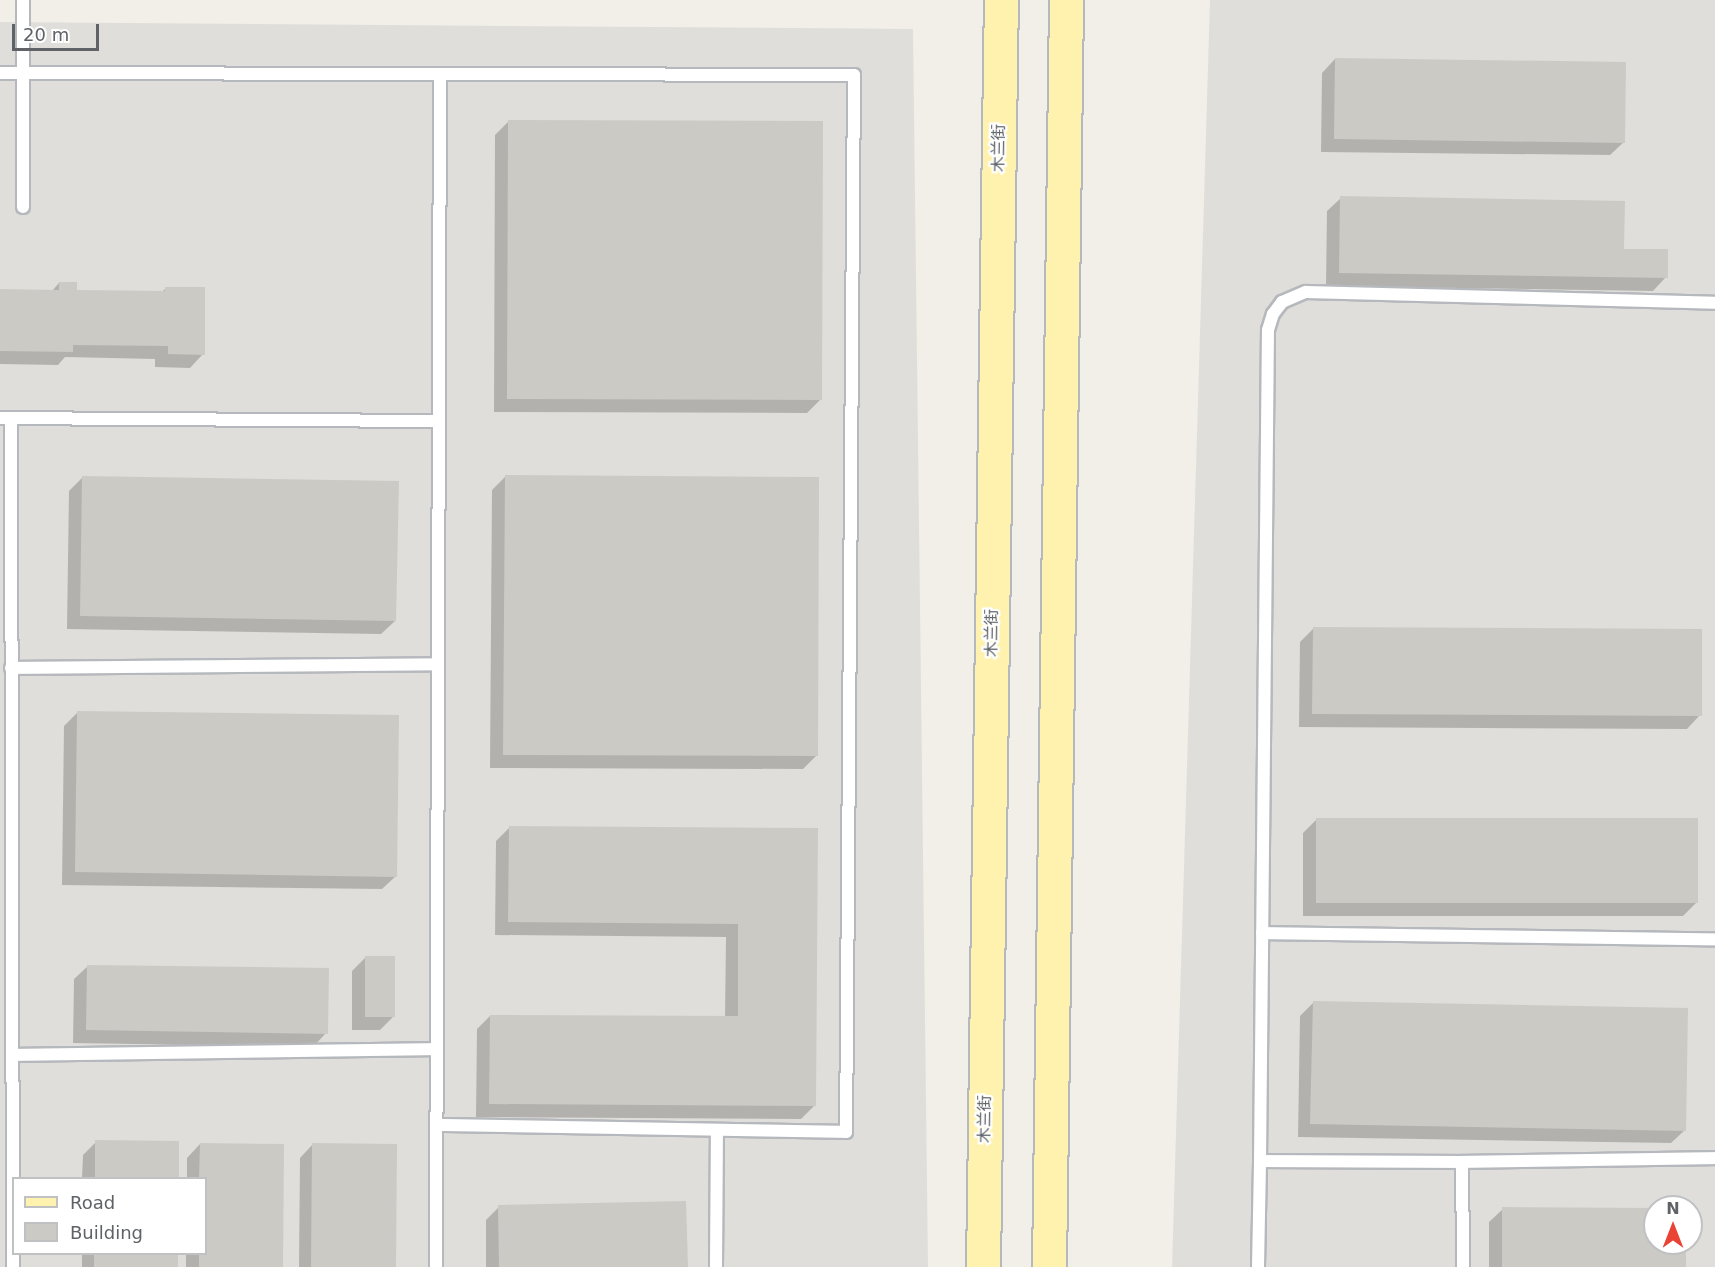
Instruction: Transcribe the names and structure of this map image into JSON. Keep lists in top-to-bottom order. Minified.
{"streets":{"main road":["木兰街"]},"legend":["Road","Building"],"scale_bar":"20 m","north":"top"}
